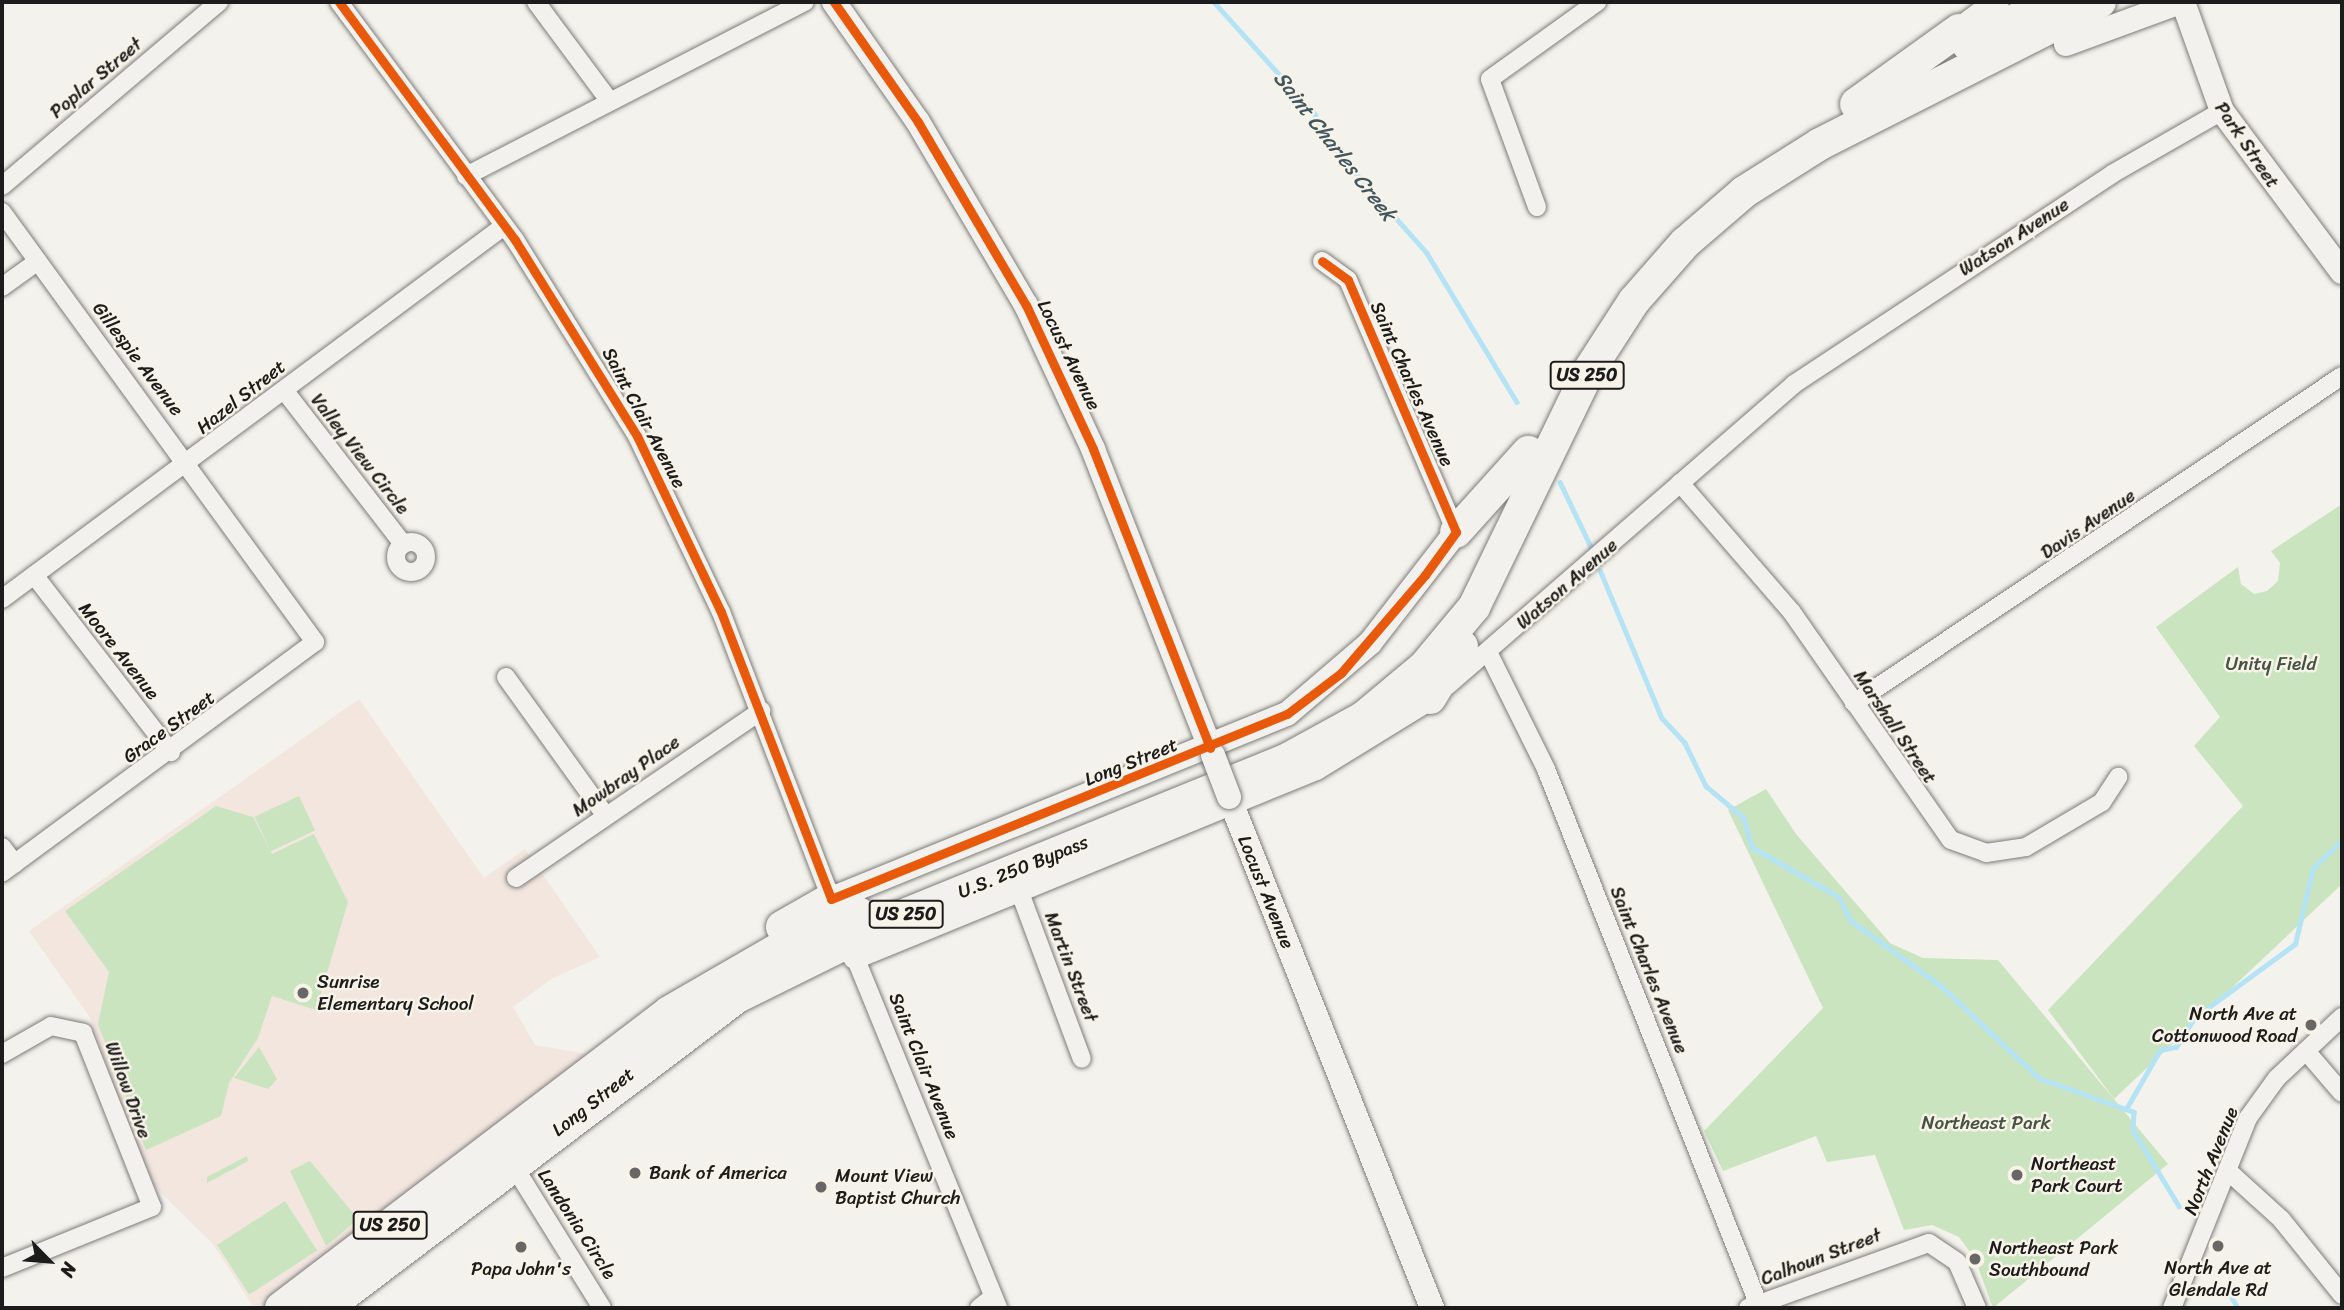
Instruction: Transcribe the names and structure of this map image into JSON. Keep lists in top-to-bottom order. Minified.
{"streets":{"highway":["US 250","Long Street","U.S. 250 Bypass"],"street":["Poplar Street","Park Street","Watson Avenue","Locust Avenue","Gillespie Avenue","Saint Charles Avenue","Hazel Street","Saint Clair Avenue","Valley View Circle","Davis Avenue","Moore Avenue","Grace Street","Marshall Street","Mowbray Place","Martin Street","Willow Drive","North Avenue","Landonia Circle","Calhoun Street"]},"crossings":[["Park Street","Watson Avenue"],["Watson Avenue","Locust Avenue"],["Watson Avenue","Saint Charles Avenue"],["Watson Avenue","Saint Clair Avenue"],["Watson Avenue","Marshall Street"],["Watson Avenue","Martin Street"],["Locust Avenue","Long Street"],["Gillespie Avenue","Hazel Street"],["Gillespie Avenue","Grace Street"],["US 250","Long Street"],["US 250","U.S. 250 Bypass"],["US 250","Landonia Circle"],["Saint Charles Avenue","Long Street"],["Saint Charles Avenue","Calhoun Street"],["Hazel Street","Saint Clair Avenue"],["Hazel Street","Valley View Circle"],["Hazel Street","Moore Avenue"],["Saint Clair Avenue","Long Street"],["Saint Clair Avenue","Mowbray Place"],["Davis Avenue","Marshall Street"],["Moore Avenue","Grace Street"],["Long Street","U.S. 250 Bypass"],["Long Street","Landonia Circle"]],"water":["Saint Charles Creek"],"parks":["Unity Field","Northeast Park"],"places":["Sunrise Elementary School","North Ave at Cottonwood Road","Bank of America","Northeast Park Court","Mount View Baptist Church","North Ave at Glendale Rd","Papa John's","Northeast Park Southbound"],"north":"bottom right"}
